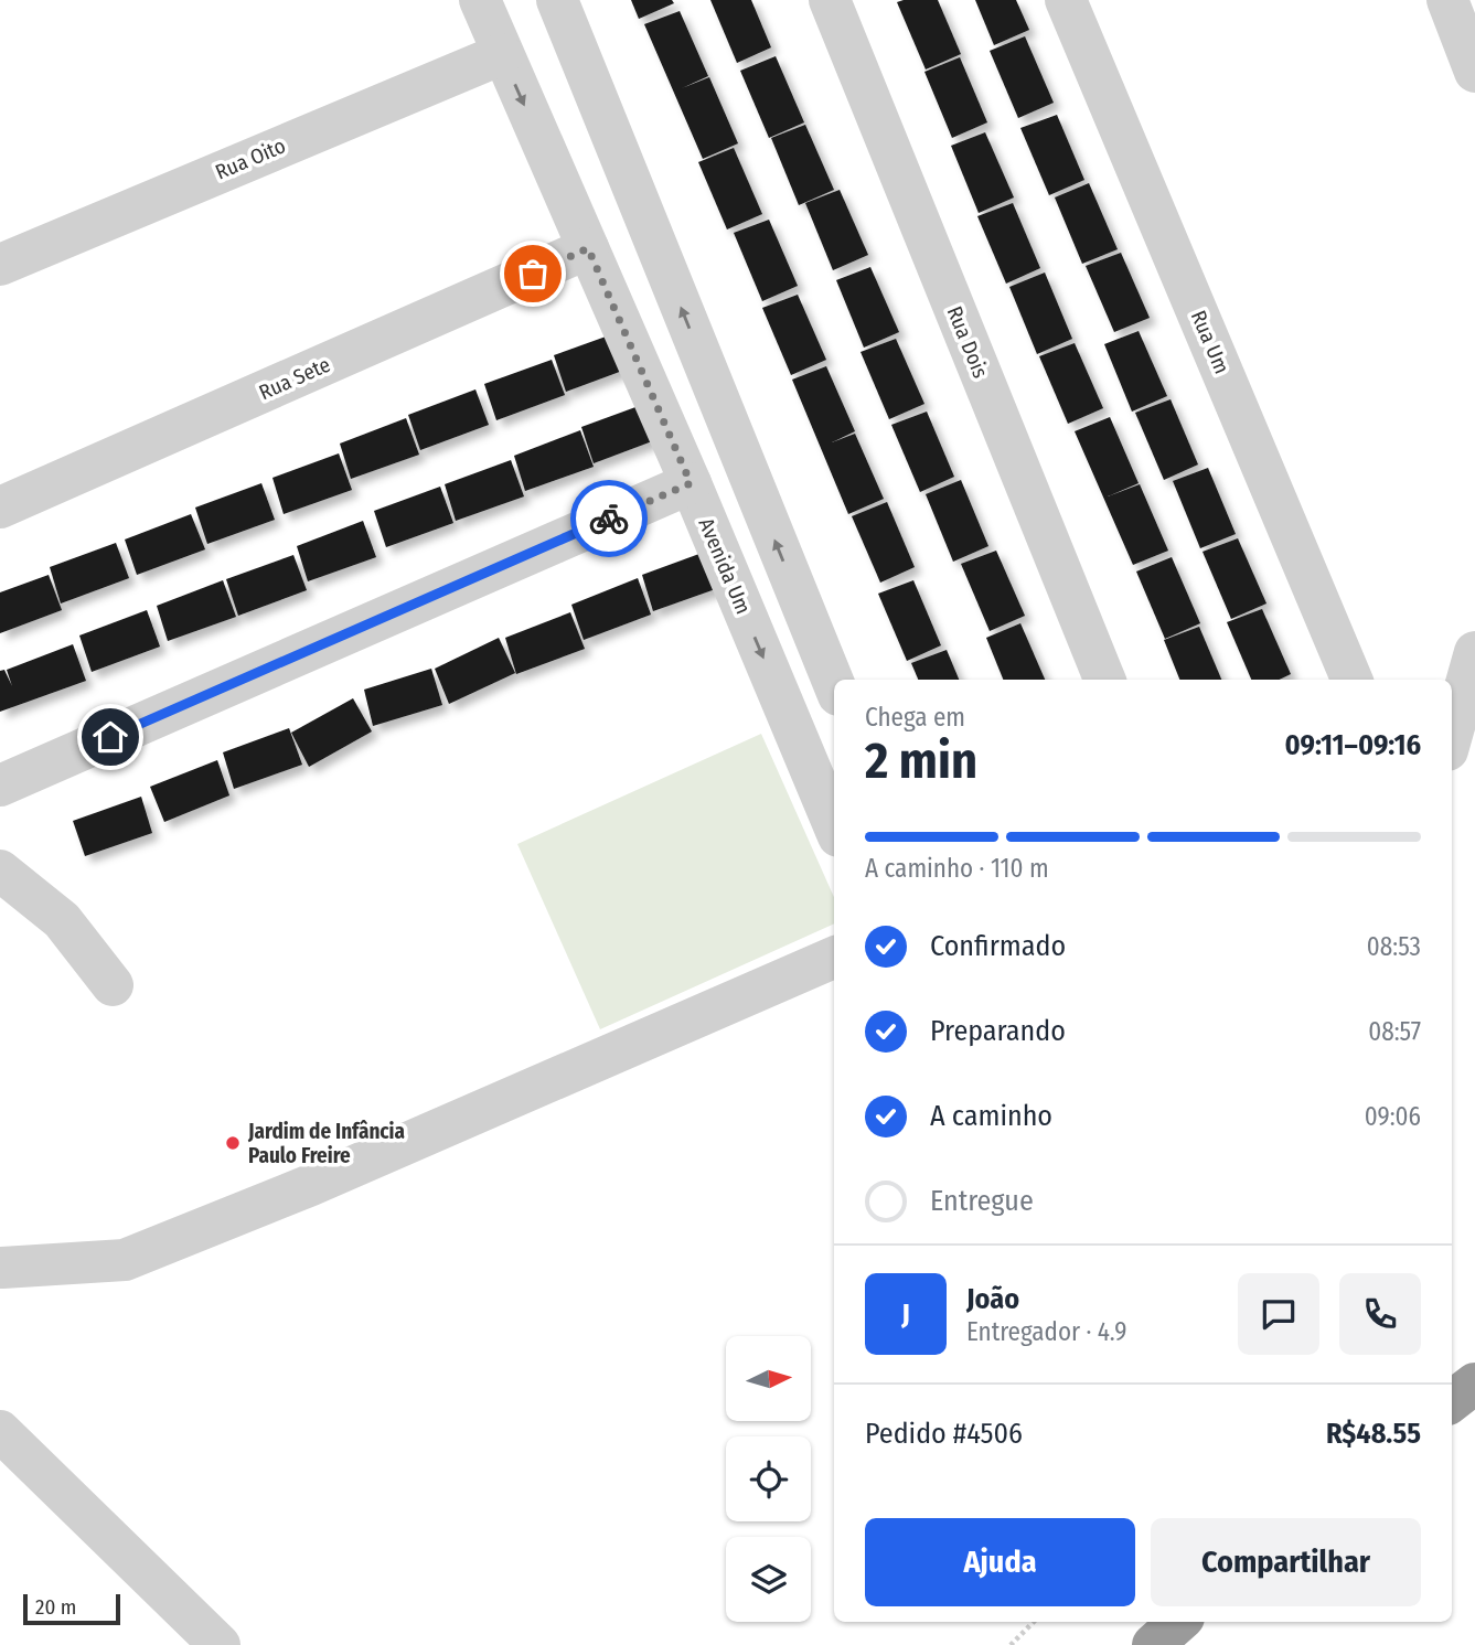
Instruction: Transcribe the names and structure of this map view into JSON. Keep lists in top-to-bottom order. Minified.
{"streets":{"street":["Rua Oito","Rua Dois","Rua Um","Rua Sete","Avenida Um"]},"crossings":[["Rua Oito","Avenida Um"],["Rua Sete","Avenida Um"]],"places":["Jardim de Infância Paulo Freire"],"scale_bar":"20 m","north":"right","page":{"heading":["2 min","Chega em","09:11–09:16"],"panel":["João","Entregador · 4.9","Pedido #4506","R$48.55"],"bar":"A caminho · 110 m","list":[["Confirmado","08:53"],["Preparando","08:57"],["A caminho","09:06"],"Entregue"],"round":"J","buttons":["Ajuda","Compartilhar"],"scale":"20 m"}}
